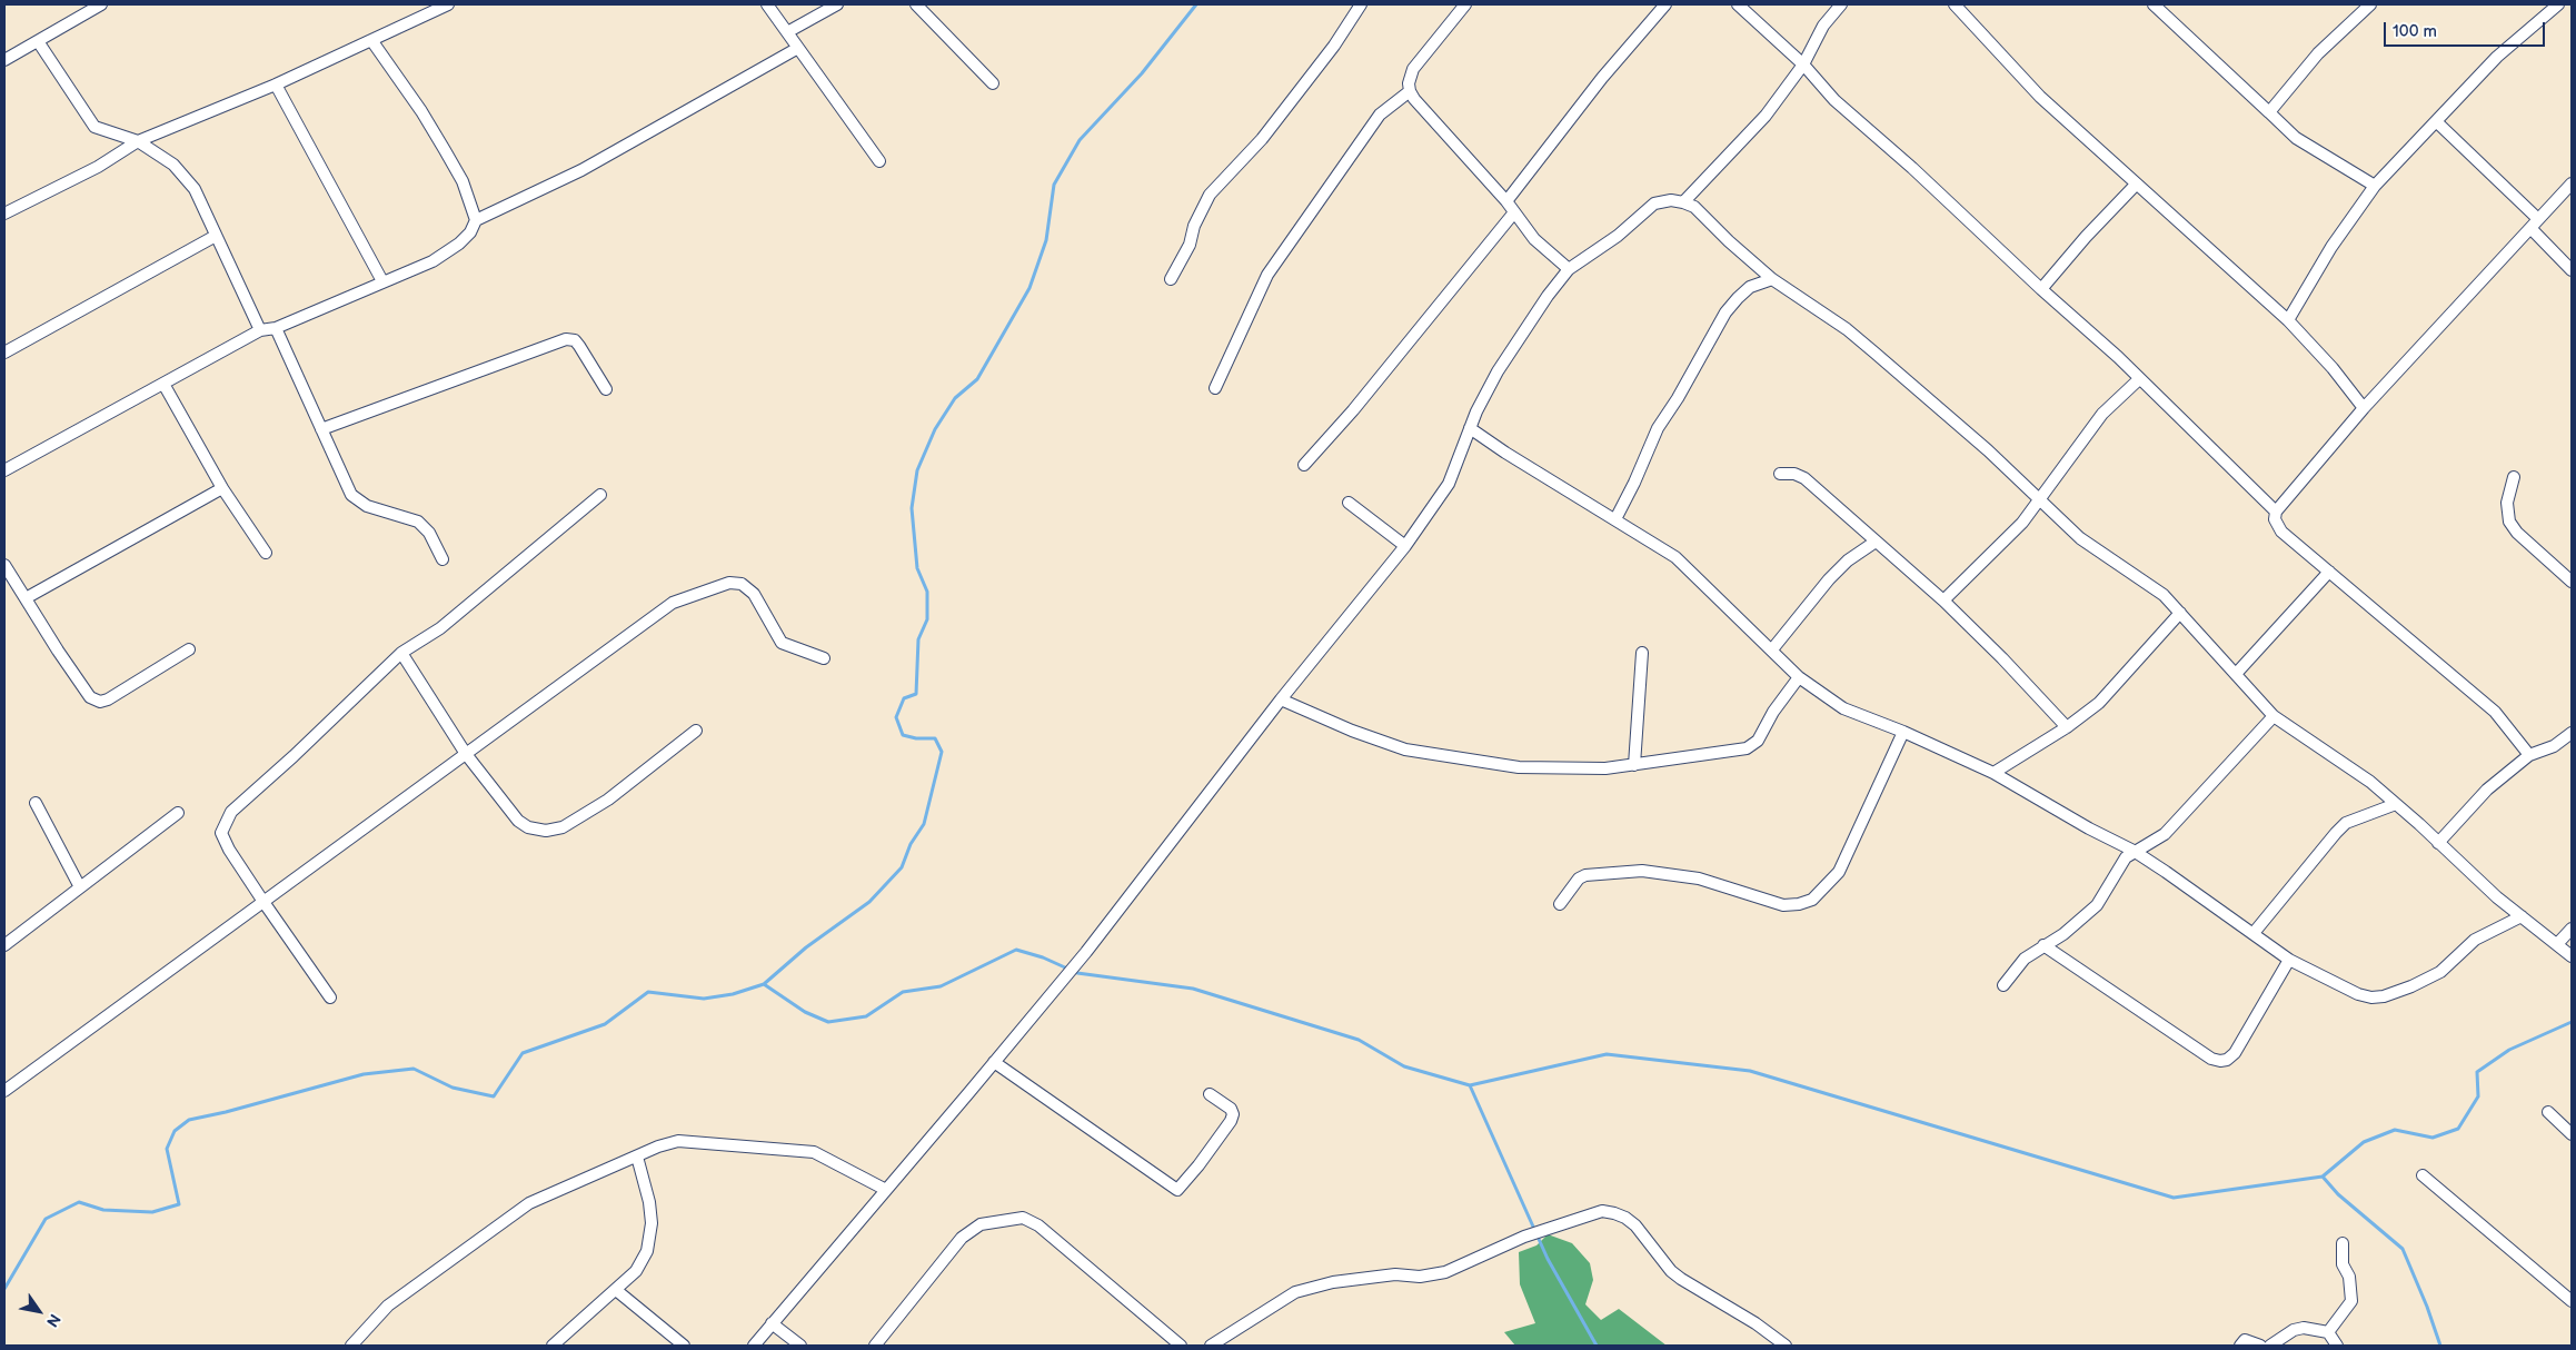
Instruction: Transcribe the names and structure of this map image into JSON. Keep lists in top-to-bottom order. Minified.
{"scale_bar":"100 m","north":"bottom right"}
